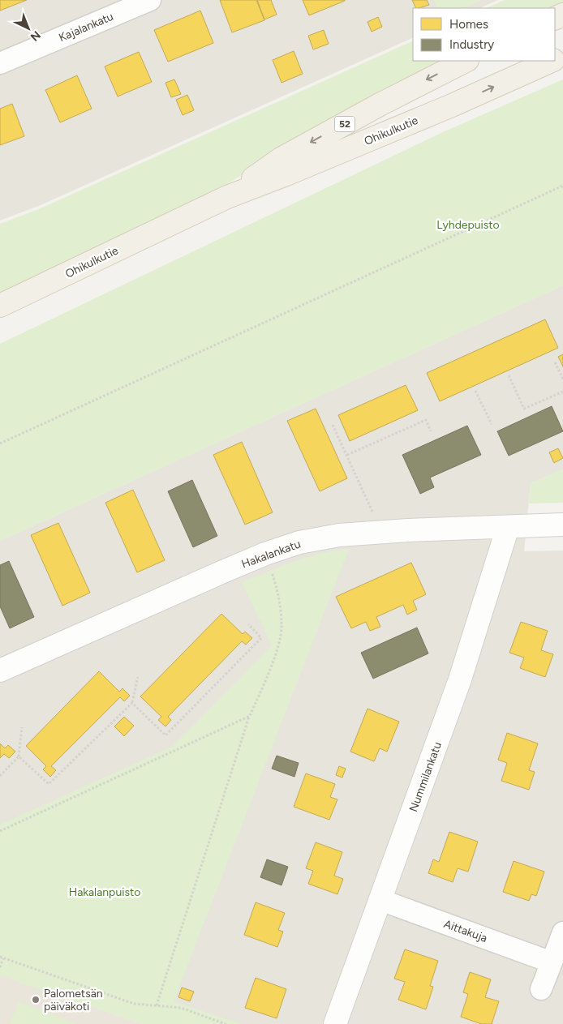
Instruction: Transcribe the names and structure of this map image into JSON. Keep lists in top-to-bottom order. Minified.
{"streets":{"main road":["52","Ohikulkutie"],"street":["Kajalankatu","Hakalankatu","Nummilankatu","Aittakuja"]},"crossings":[["Hakalankatu","Nummilankatu"],["Nummilankatu","Aittakuja"]],"parks":["Lyhdepuisto","Hakalanpuisto"],"places":["Palometsän päiväkoti"],"legend":["Homes","Industry"],"north":"bottom right"}
